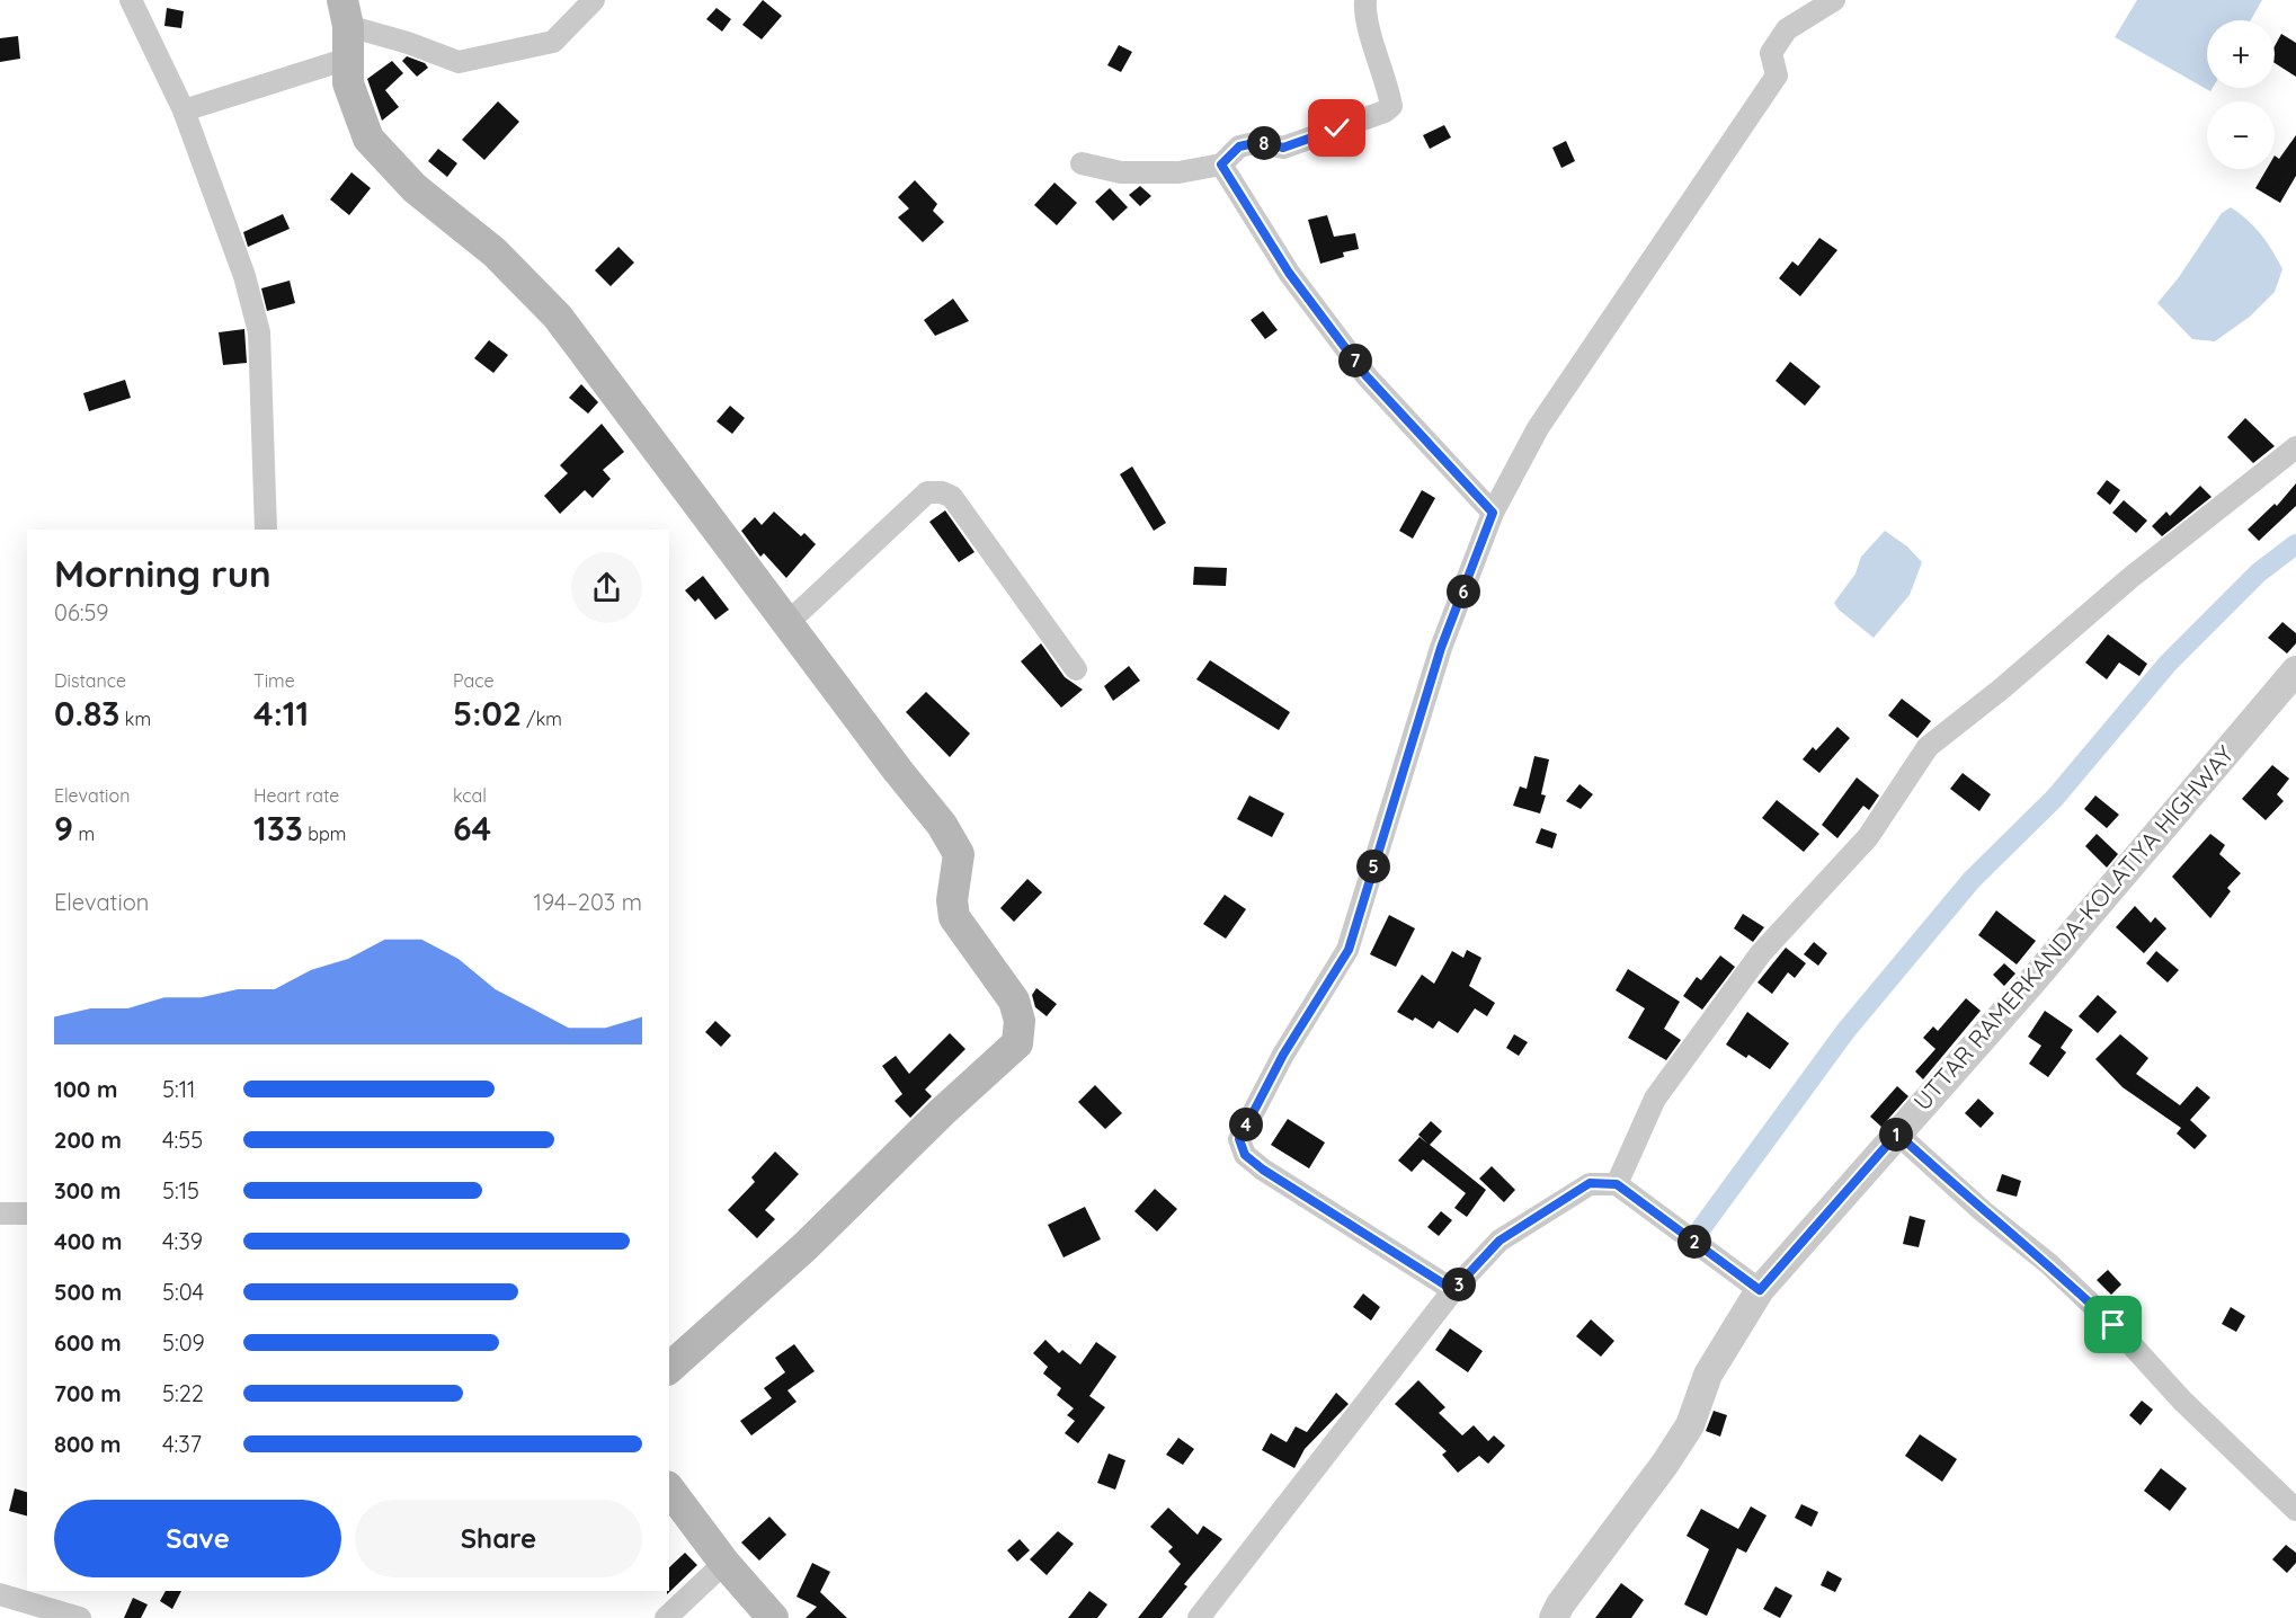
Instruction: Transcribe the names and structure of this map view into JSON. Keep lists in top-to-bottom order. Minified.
{"streets":{"street":["UTTAR RAMERKANDA-KOLATIYA HIGHWAY"]},"page":{"map_buttons":["+","−"],"pins":["8","7","6","5","4","1","2","3"],"heading":["Morning run","06:59"],"stats":[["Distance","0.83 km"],["Time","4:11"],["Pace","5:02 /km"],["Elevation","9 m"],["Heart rate","133 bpm"],["kcal","64"]],"chart":["Elevation","194–203 m"],"list":[{"name":"100 m","note":"5:11"},{"name":"200 m","note":"4:55"},{"name":"300 m","note":"5:15"},{"name":"400 m","note":"4:39"},{"name":"500 m","note":"5:04"},{"name":"600 m","note":"5:09"},{"name":"700 m","note":"5:22"},{"name":"800 m","note":"4:37"}],"buttons":["Save","Share"]}}
